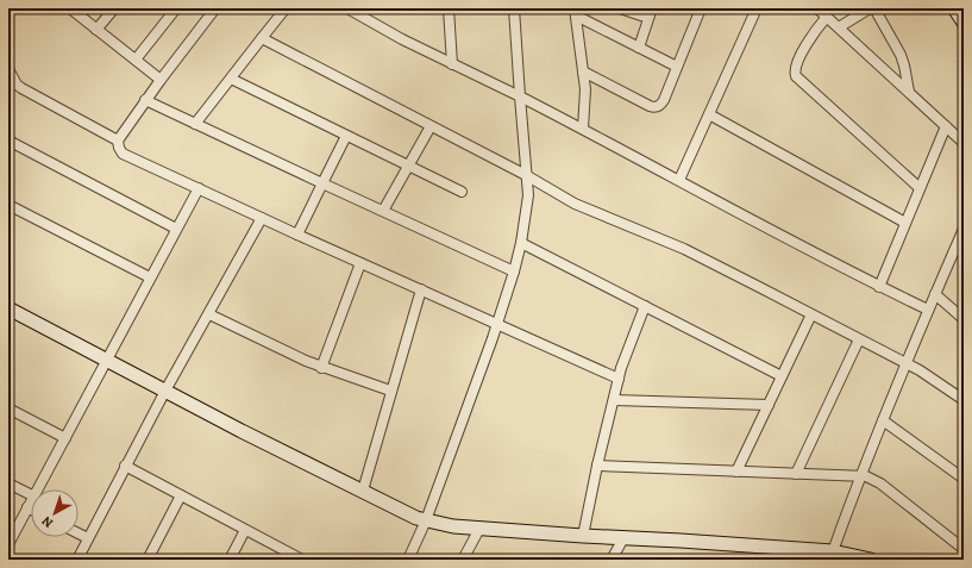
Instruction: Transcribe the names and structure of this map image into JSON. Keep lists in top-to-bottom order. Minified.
{"north":"bottom left"}
